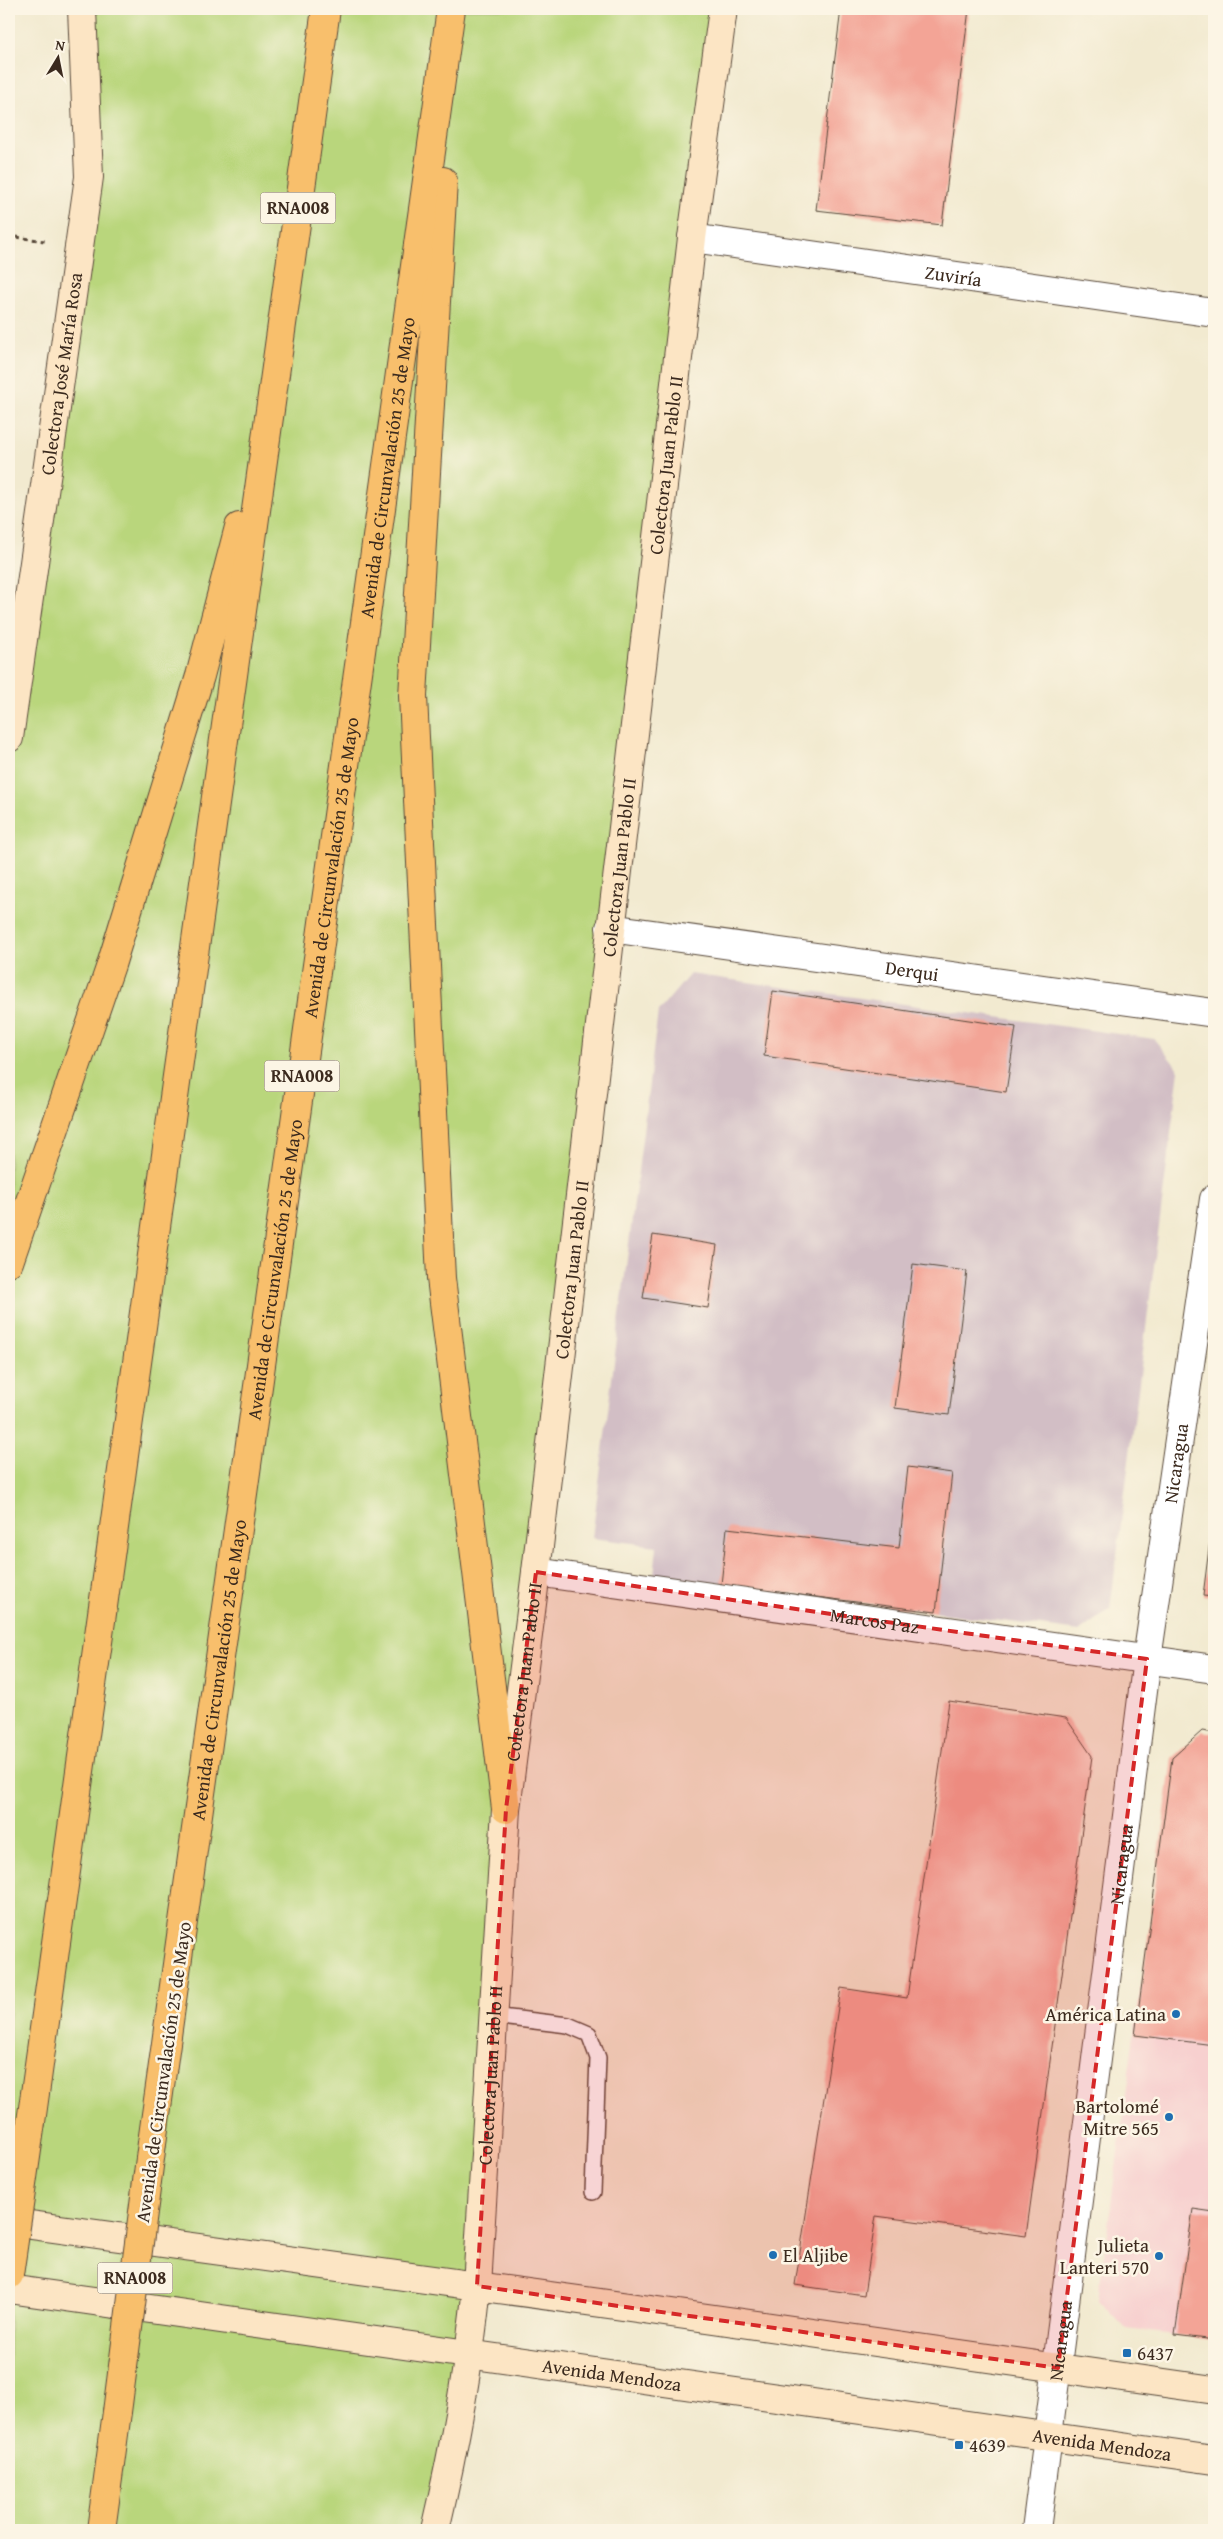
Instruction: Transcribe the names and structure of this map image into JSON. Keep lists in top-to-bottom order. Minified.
{"streets":{"highway":["RNA008","Avenida de Circunvalación 25 de Mayo"],"main road":["Colectora José María Rosa","Colectora Juan Pablo II","Avenida Mendoza"],"street":["Zuviría","Derqui","Nicaragua","Marcos Paz"]},"crossings":[["Zuviría","Colectora Juan Pablo II"],["Colectora Juan Pablo II","Derqui"],["Colectora Juan Pablo II","Marcos Paz"],["Colectora Juan Pablo II","Avenida Mendoza"],["Nicaragua","Marcos Paz"],["Nicaragua","Avenida Mendoza"]],"places":{"other":["América Latina","Bartolomé Mitre 565","El Aljibe","Julieta Lanteri 570"],"transit":["6437","4639"]},"north":"top"}
